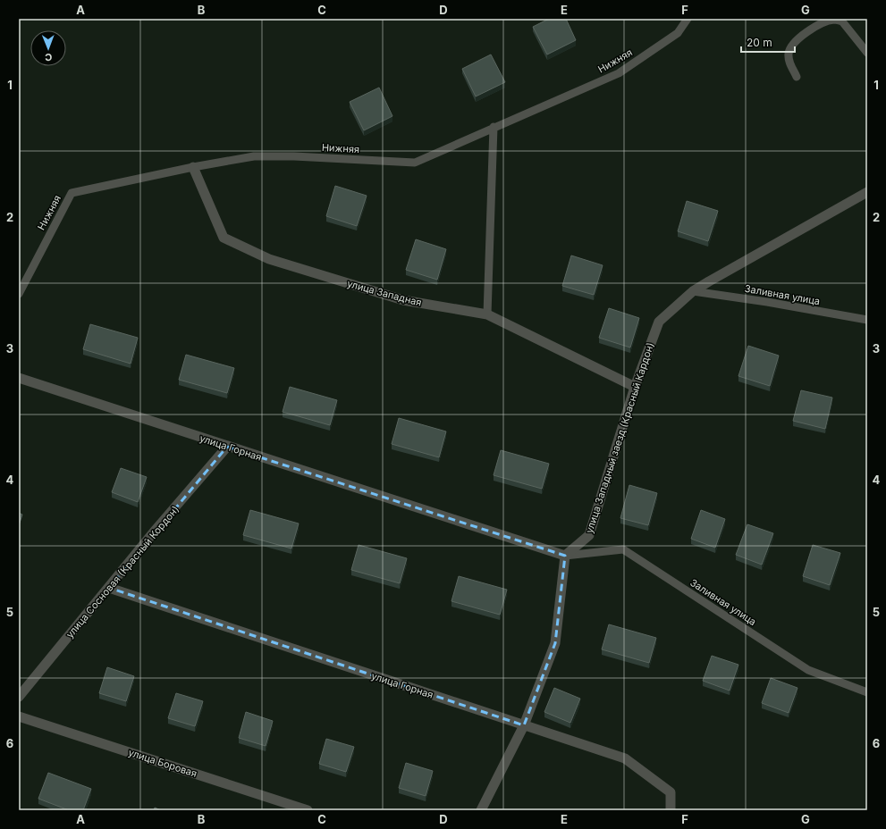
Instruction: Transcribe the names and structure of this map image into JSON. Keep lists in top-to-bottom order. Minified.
{"streets":{"street":["улица Западная","улица Западный заезд (Красный Кардон)","улица Горная","улица Сосновая (Красный Кордон)","улица Боровая"],"lane":["Нижняя","Заливная улица"]},"crossings":[["Нижняя","улица Западная"],["улица Западная","улица Западный заезд (Красный Кардон)"],["Заливная улица","улица Западный заезд (Красный Кардон)"],["Заливная улица","улица Горная"],["улица Западный заезд (Красный Кардон)","улица Горная"],["улица Горная","улица Сосновая (Красный Кордон)"]],"scale_bar":"20 m","north":"bottom","grid":{"columns":["A","B","C","D","E","F","G"],"rows":["1","2","3","4","5","6"]}}
